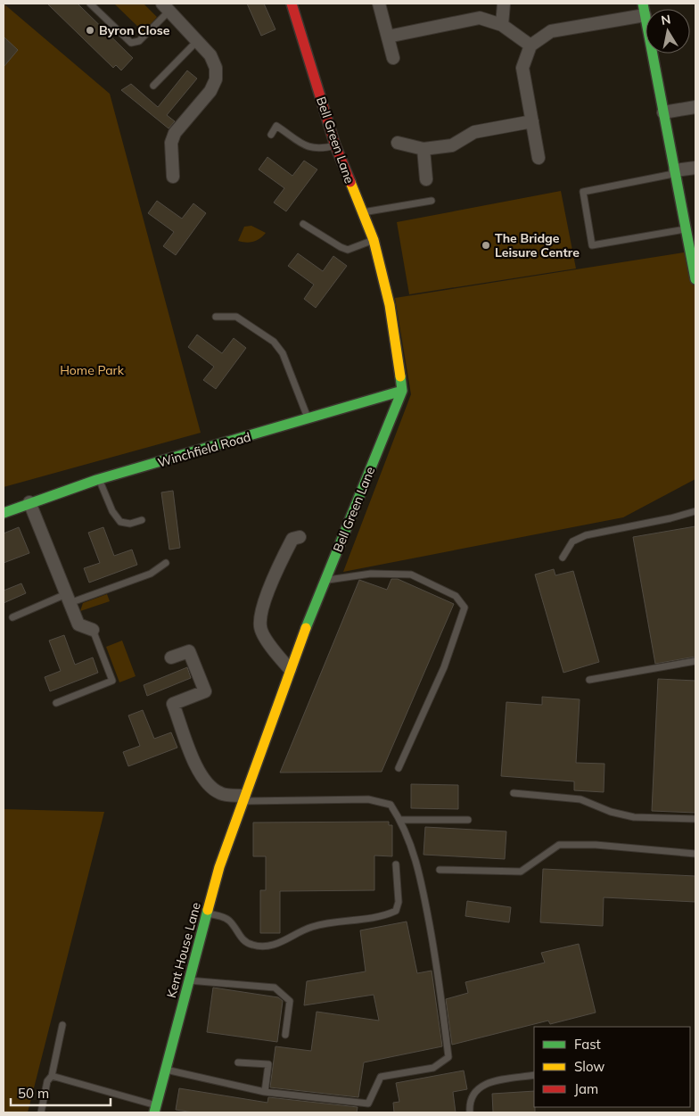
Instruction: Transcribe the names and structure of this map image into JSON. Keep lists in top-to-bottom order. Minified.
{"streets":{"street":["Bell Green Lane","Winchfield Road","Kent House Lane"]},"crossings":[["Bell Green Lane","Winchfield Road"],["Bell Green Lane","Kent House Lane"]],"parks":["Home Park"],"places":["Byron Close","The Bridge Leisure Centre"],"legend":["Fast","Slow","Jam"],"scale_bar":"50 m","north":"top"}
